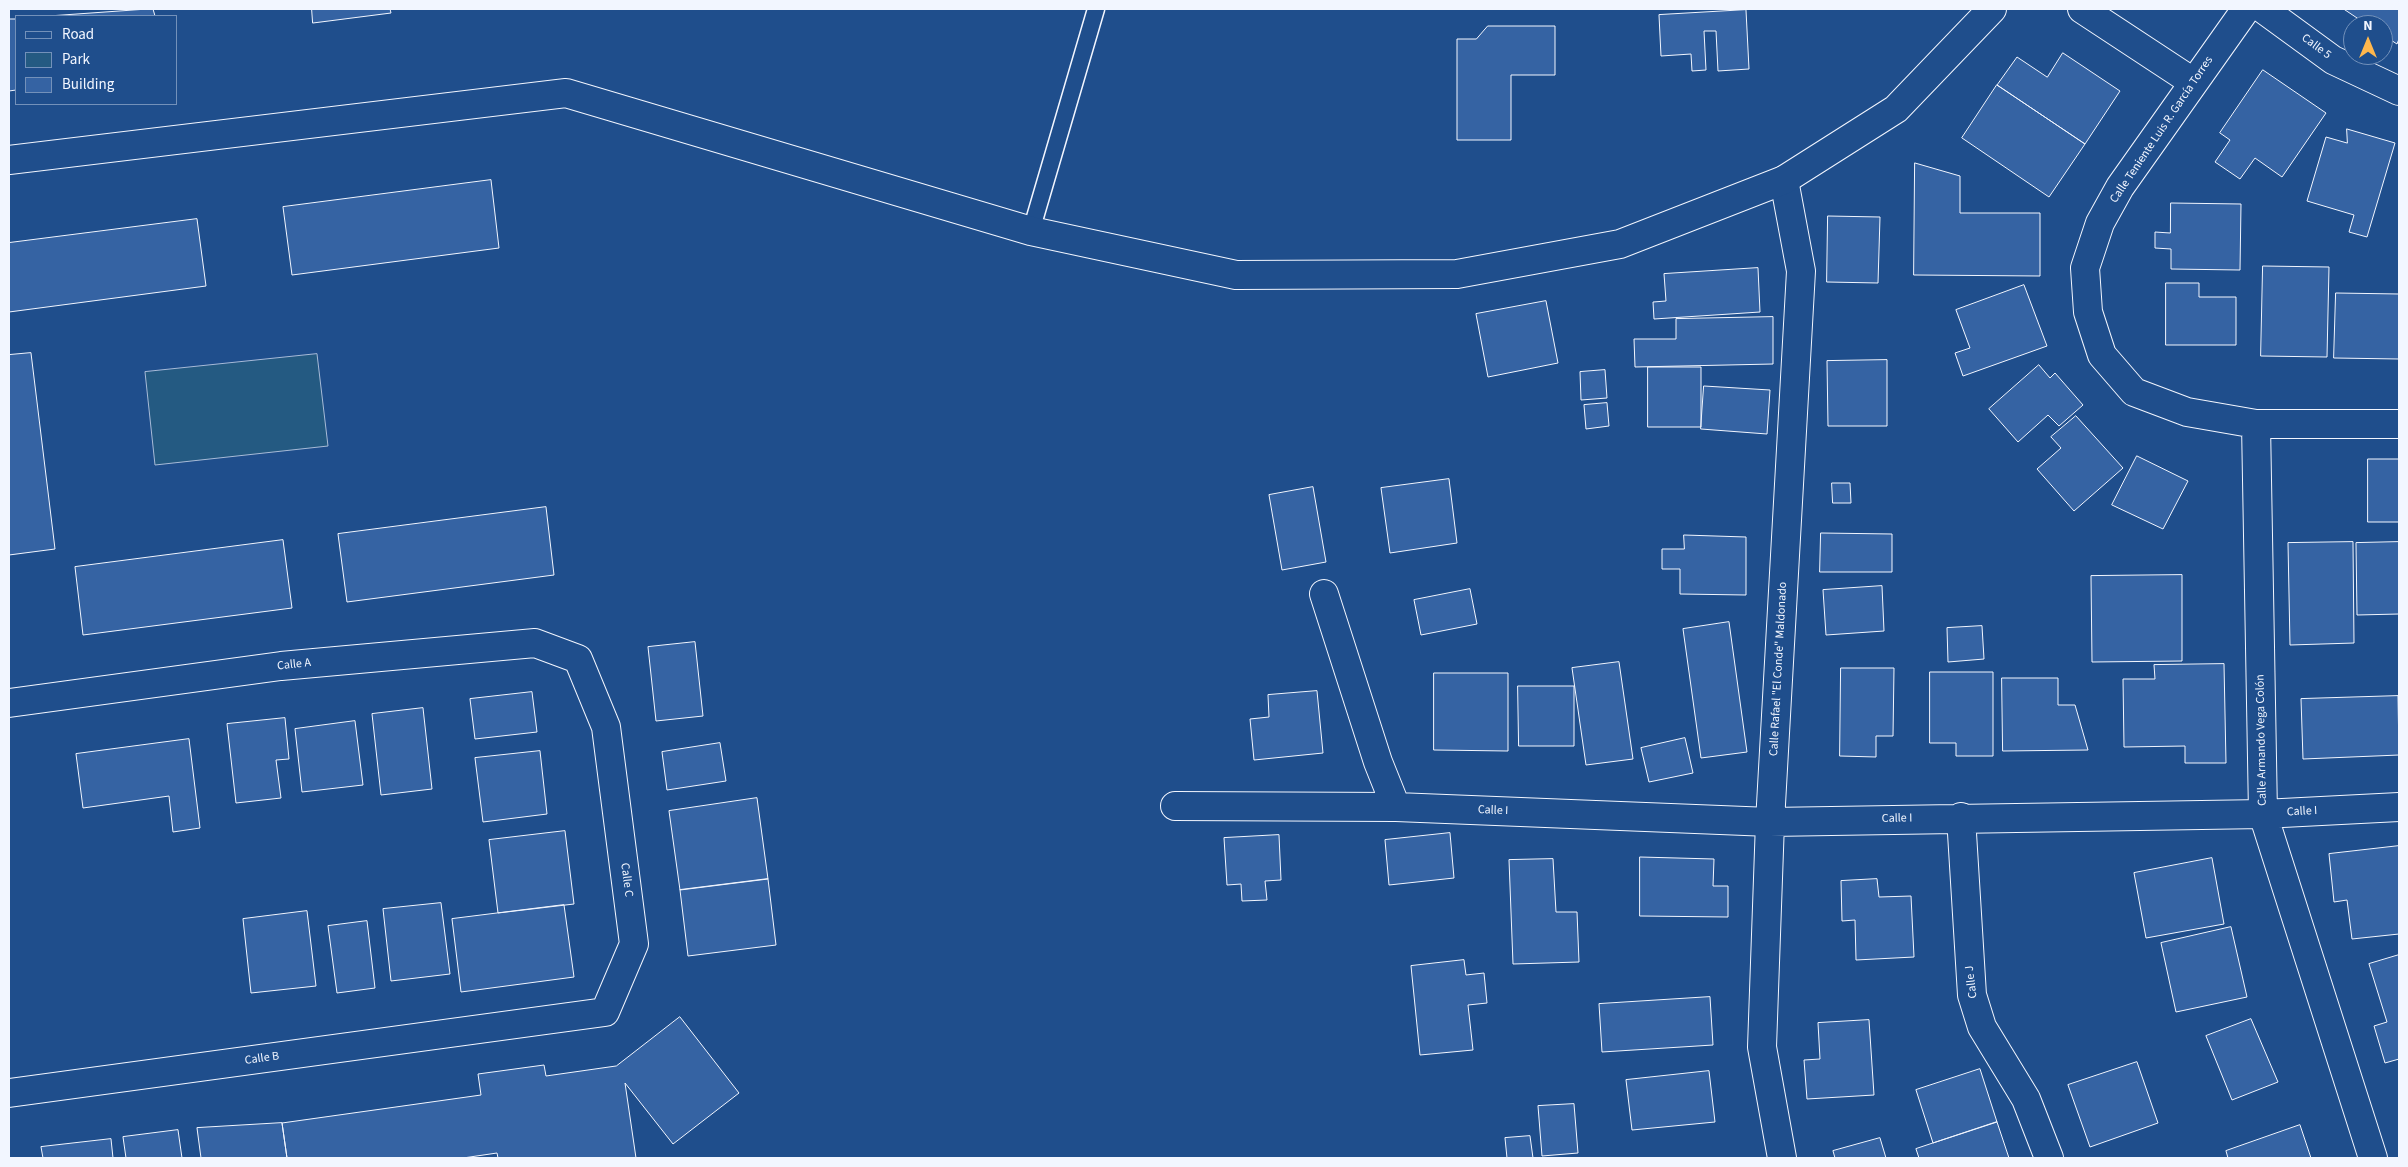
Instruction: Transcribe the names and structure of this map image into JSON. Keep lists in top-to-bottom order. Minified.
{"streets":{"street":["Calle 5","Calle Teniente Luis R. García Torres","Calle A","Calle Rafael \"El Conde\" Maldonado","Calle Armando Vega Colón","Calle I","Calle C","Calle J","Calle B"]},"crossings":[["Calle Teniente Luis R. García Torres","Calle Armando Vega Colón"],["Calle A","Calle C"],["Calle Rafael \"El Conde\" Maldonado","Calle I"],["Calle Armando Vega Colón","Calle I"],["Calle I","Calle J"],["Calle C","Calle B"]],"legend":["Road","Park","Building"],"north":"top"}
